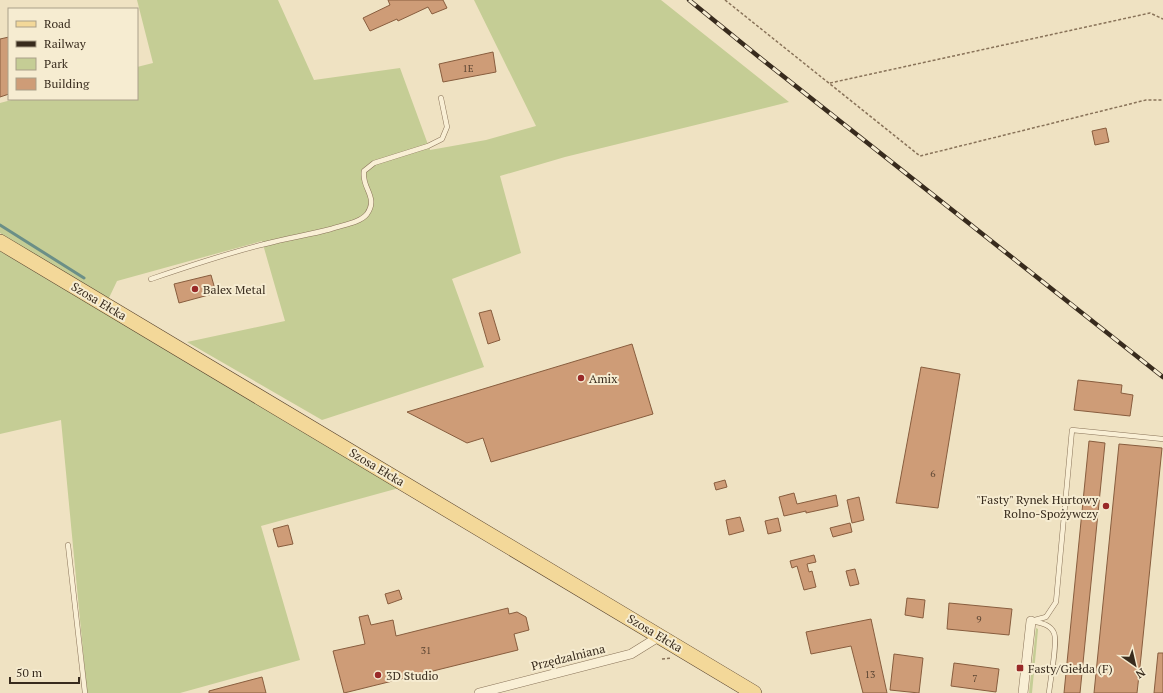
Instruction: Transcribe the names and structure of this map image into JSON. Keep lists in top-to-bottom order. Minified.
{"streets":{"main road":["Szosa Ełcka"],"street":["Przędzalniana"]},"crossings":[["Szosa Ełcka","Przędzalniana"]],"places":{"other":["Balex Metal","Amix","\"Fasty\" Rynek Hurtowy Rolno-Spożywczy","3D Studio"],"transit":["Fasty/Giełda (F)"]},"house_numbers":["1E","6","9","31","13","7"],"legend":["Road","Railway","Park","Building"],"scale_bar":"50 m","north":"bottom right"}
